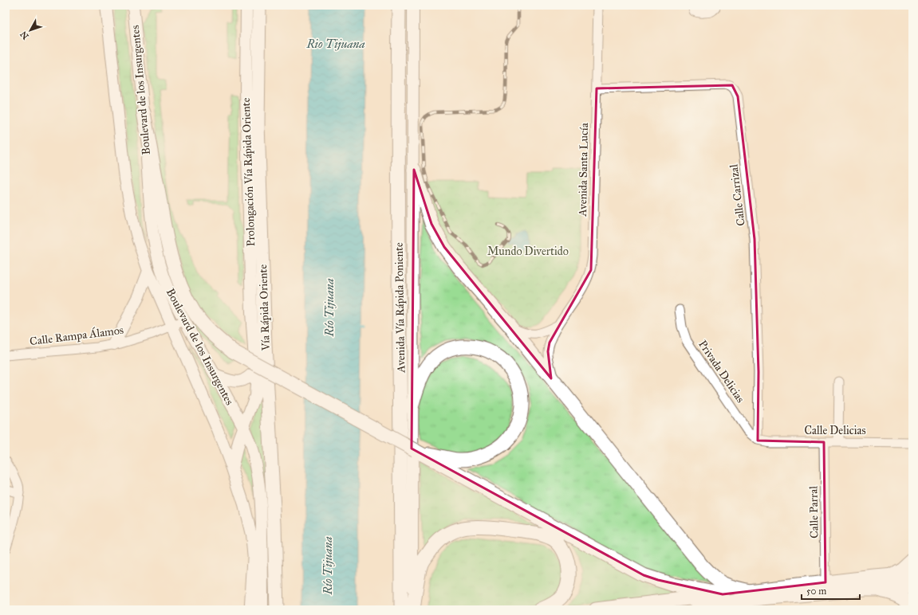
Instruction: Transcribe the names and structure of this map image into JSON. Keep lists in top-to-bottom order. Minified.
{"streets":{"highway":["Vía Rápida Oriente","Avenida Vía Rápida Poniente"],"main road":["Boulevard de los Insurgentes","Prolongación Vía Rápida Oriente"],"street":["Avenida Santa Lucía","Calle Carrizal","Calle Rampa Álamos","Privada Delicias","Calle Delicias","Calle Parral"]},"crossings":[["Boulevard de los Insurgentes","Prolongación Vía Rápida Oriente"],["Boulevard de los Insurgentes","Calle Rampa Álamos"],["Avenida Santa Lucía","Calle Carrizal"],["Calle Carrizal","Privada Delicias"],["Calle Carrizal","Calle Delicias"],["Privada Delicias","Calle Delicias"],["Calle Delicias","Calle Parral"]],"water":["Rio Tijuana","Río Tijuana"],"parks":["Mundo Divertido"],"scale_bar":"50 m","north":"bottom left"}
